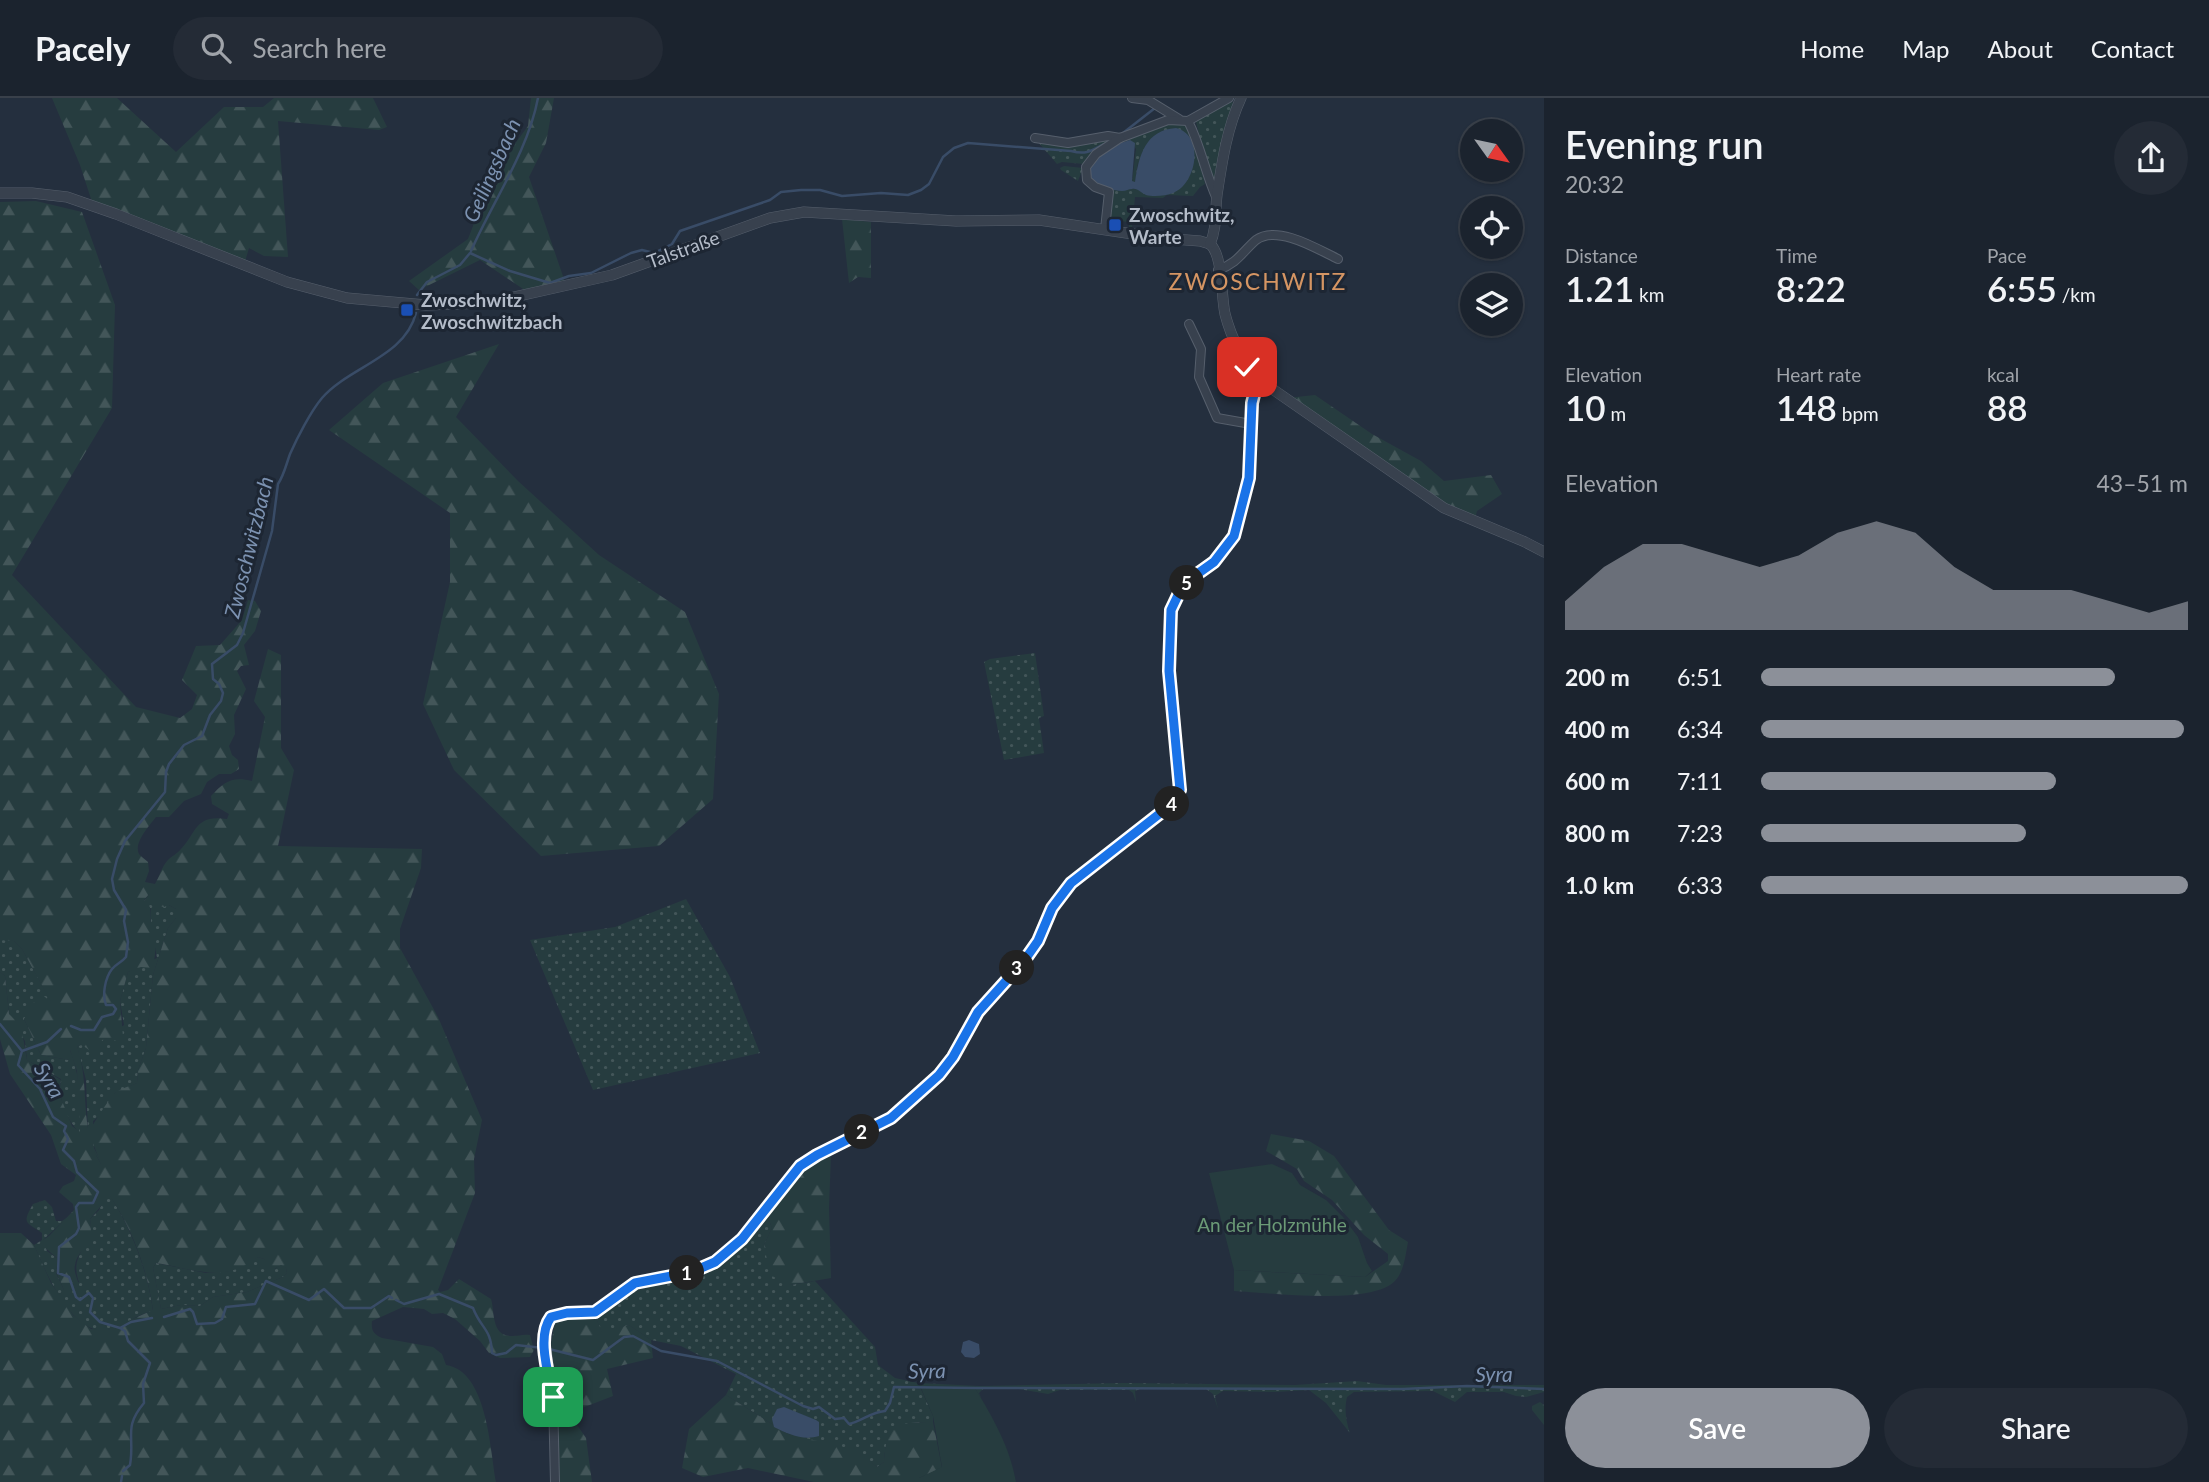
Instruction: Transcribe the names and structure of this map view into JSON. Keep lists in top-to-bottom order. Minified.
{"streets":{"street":["Talstraße"]},"districts":["ZWOSCHWITZ"],"water":["Geilingsbach","Zwoschwitzbach","Syra"],"parks":["An der Holzmühle"],"places":{"transit":["Zwoschwitz, Warte","Zwoschwitz, Zwoschwitzbach"]},"north":"bottom right","page":{"header":"Pacely","search":"Search here","nav":["Home","Map","About","Contact"],"heading":["Evening run","20:32"],"stats":[["Distance","1.21 km"],["Time","8:22"],["Pace","6:55 /km"],["Elevation","10 m"],["Heart rate","148 bpm"],["kcal","88"]],"chart":["Elevation","43–51 m"],"pins":["5","4","3","2","1"],"list":[{"name":"200 m","note":"6:51"},{"name":"400 m","note":"6:34"},{"name":"600 m","note":"7:11"},{"name":"800 m","note":"7:23"},{"name":"1.0 km","note":"6:33"}],"buttons":["Save","Share"]}}
